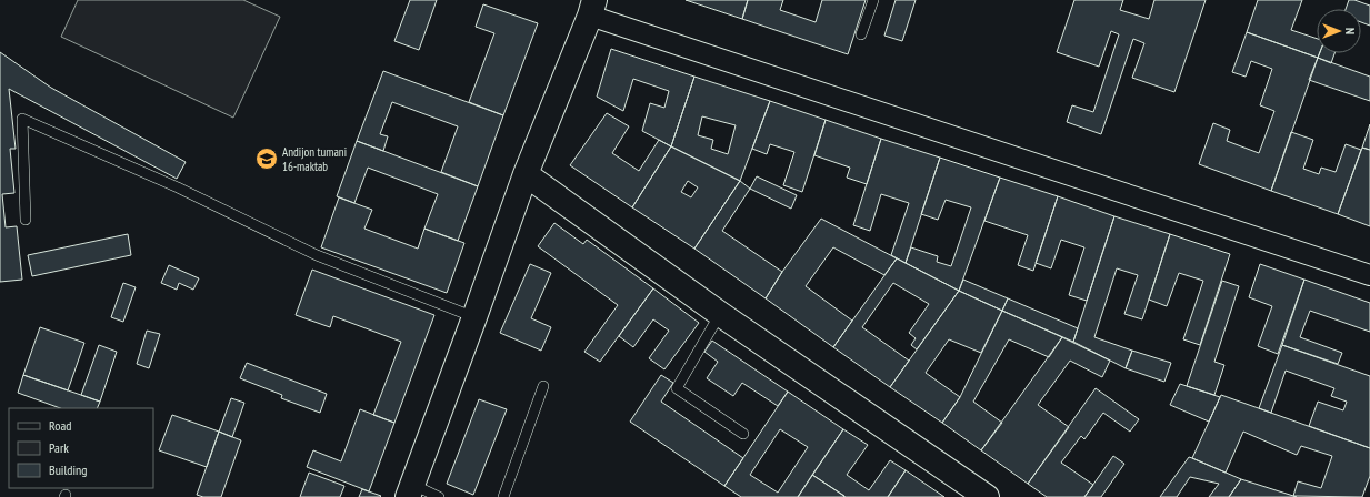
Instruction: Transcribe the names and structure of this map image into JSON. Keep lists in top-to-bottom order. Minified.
{"places":{"school or university":["Andijon tumani 16-maktab"]},"legend":["Road","Park","Building"],"north":"right"}
